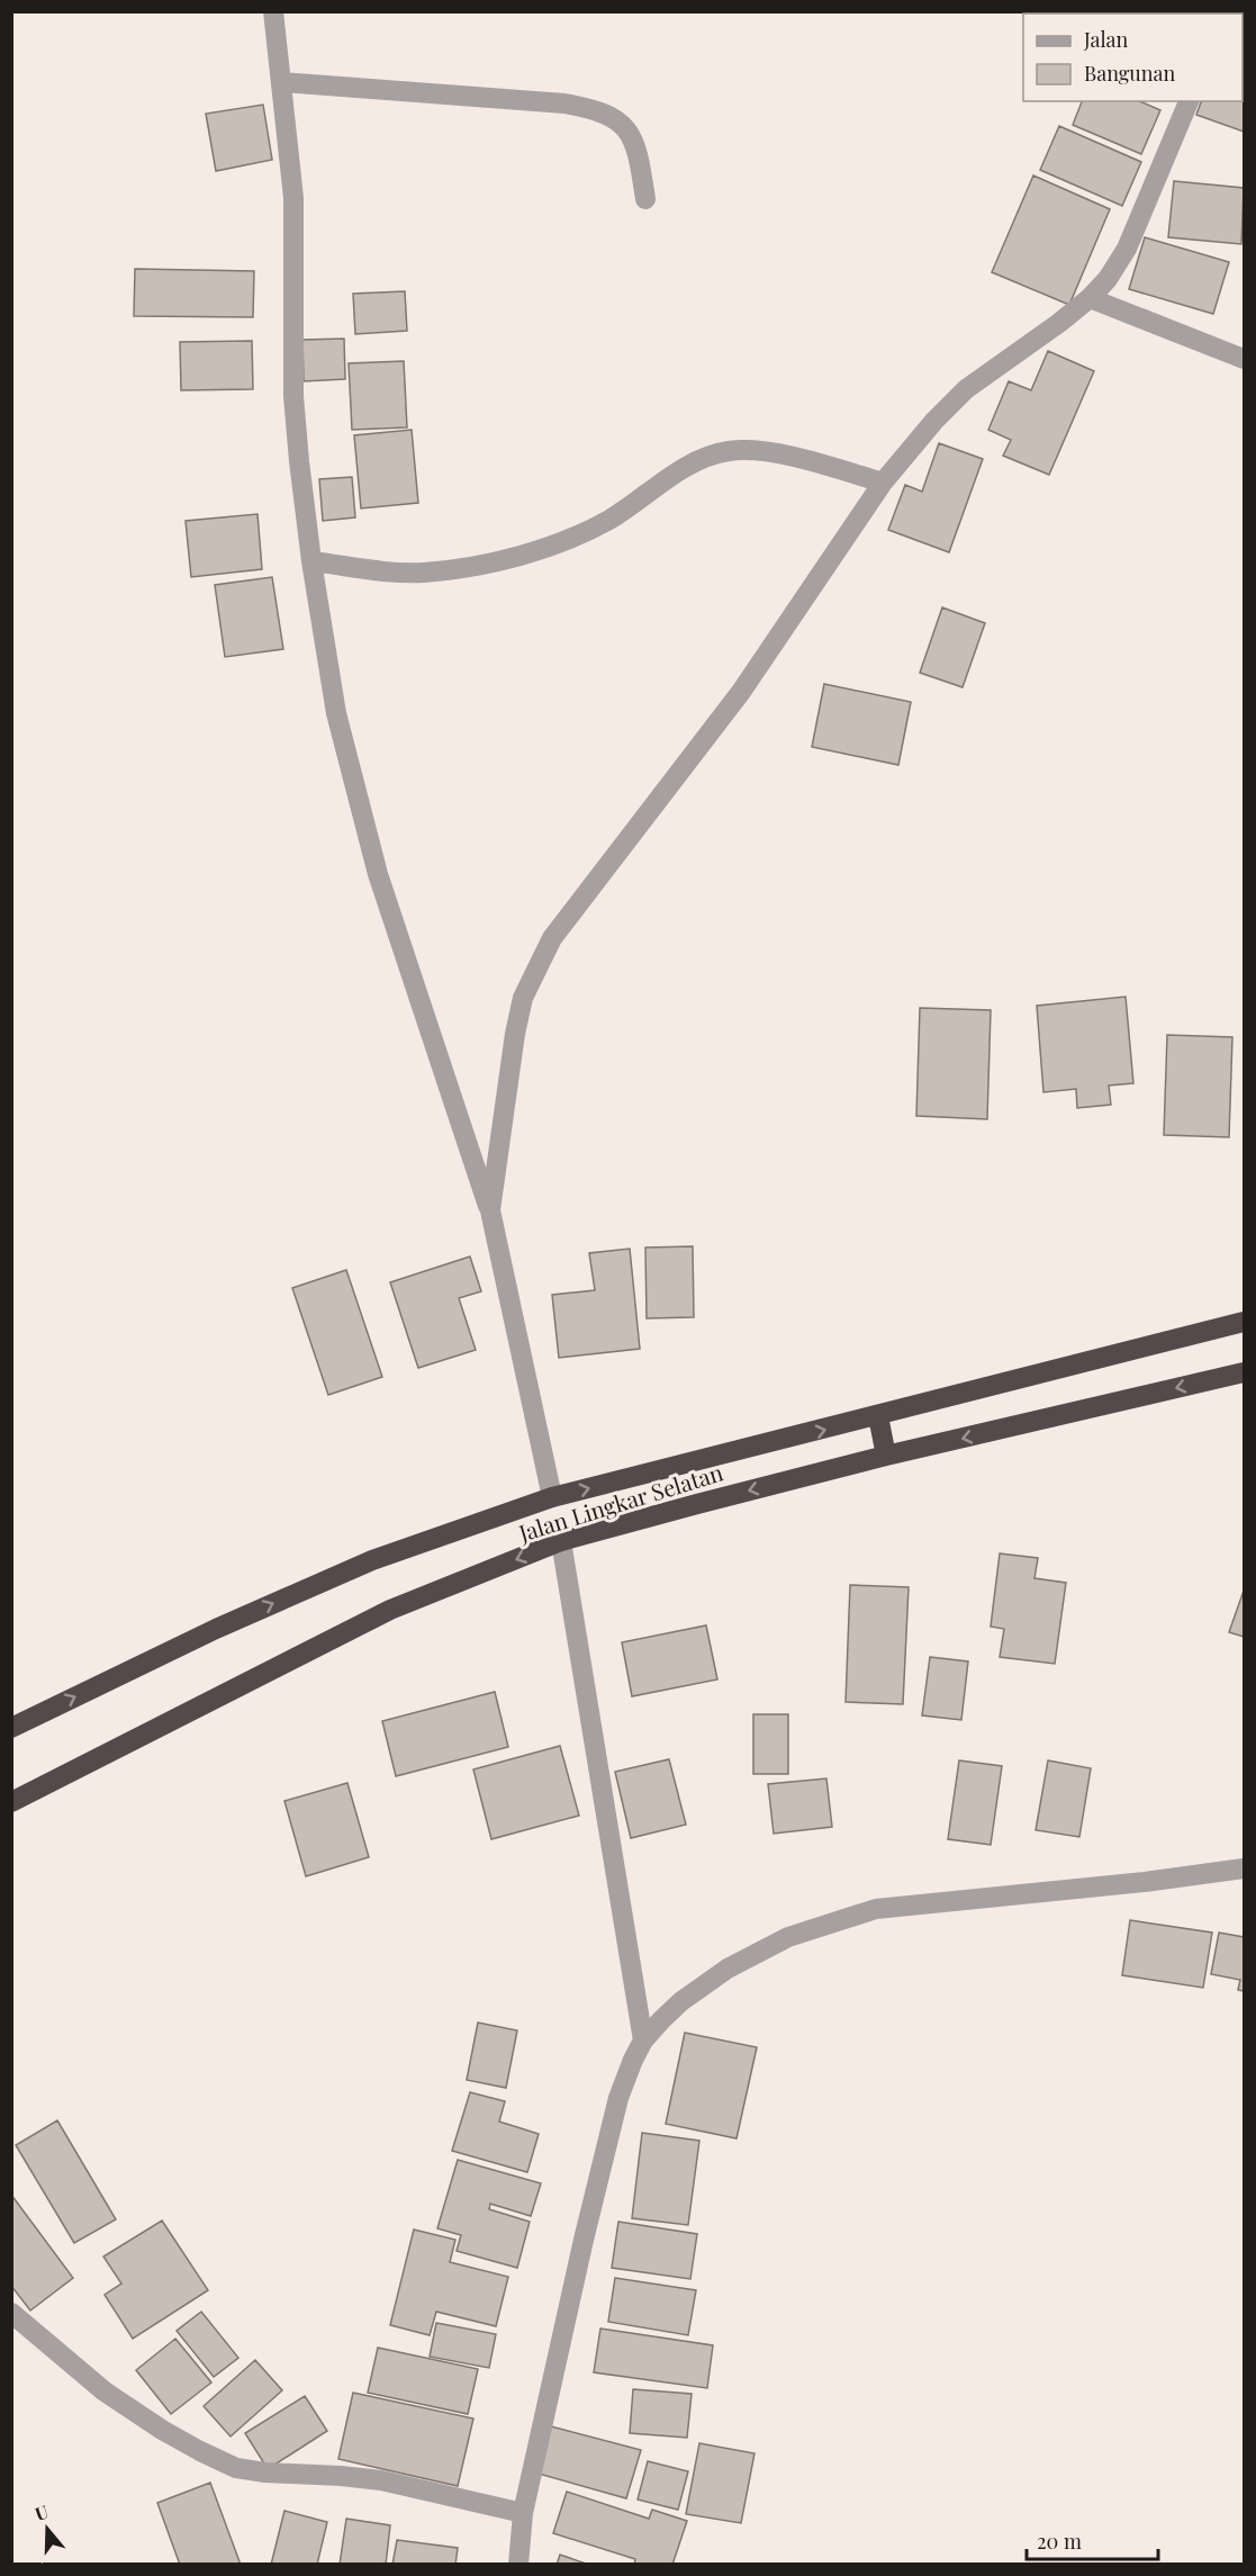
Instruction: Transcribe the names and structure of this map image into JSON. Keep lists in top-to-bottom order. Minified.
{"streets":{"highway":["Jalan Lingkar Selatan"]},"legend":["Jalan","Bangunan"],"scale_bar":"20 m","north":"top"}
